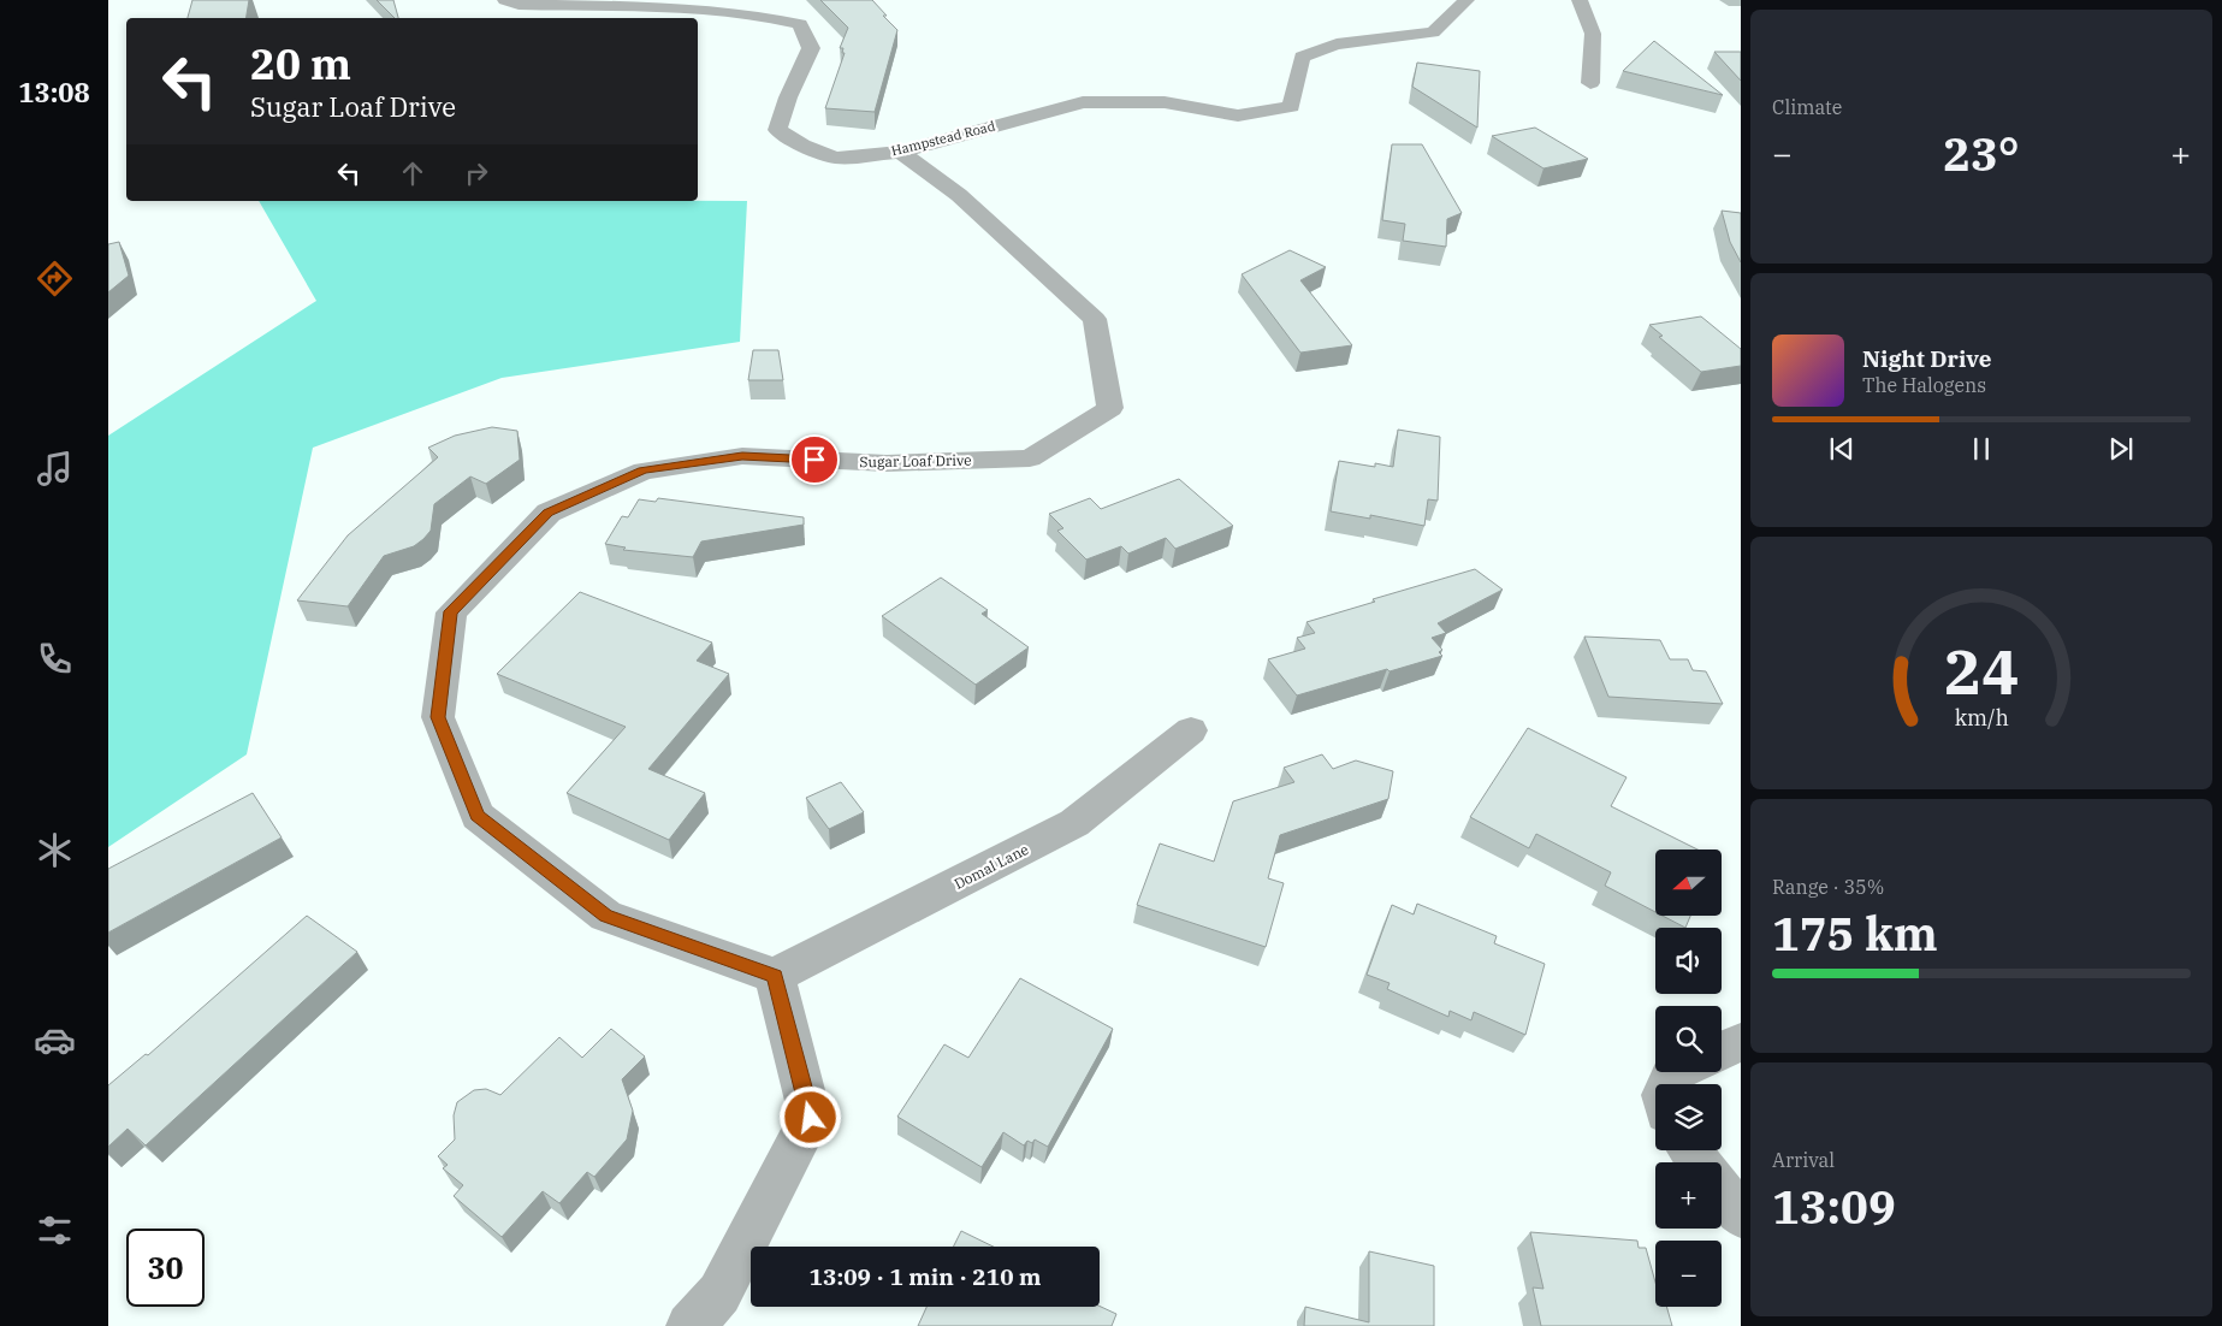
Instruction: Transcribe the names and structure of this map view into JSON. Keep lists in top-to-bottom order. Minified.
{"streets":{"street":["Hampstead Road","Sugar Loaf Drive","Domal Lane"]},"crossings":[["Hampstead Road","Sugar Loaf Drive"],["Sugar Loaf Drive","Domal Lane"]],"north":"left","page":{"tabs":"13:08","tile":["Climate",["Range · 35%","175 km"],["Arrival","13:09"]],"turn":["20 m","Sugar Loaf Drive"],"heat":["−","23°","+"],"song":["Night Drive","The Halogens"],"map_buttons":["+","−"],"limit":"30","trip":"13:09 · 1 min · 210 m","gauge":["24","km/h"]}}
